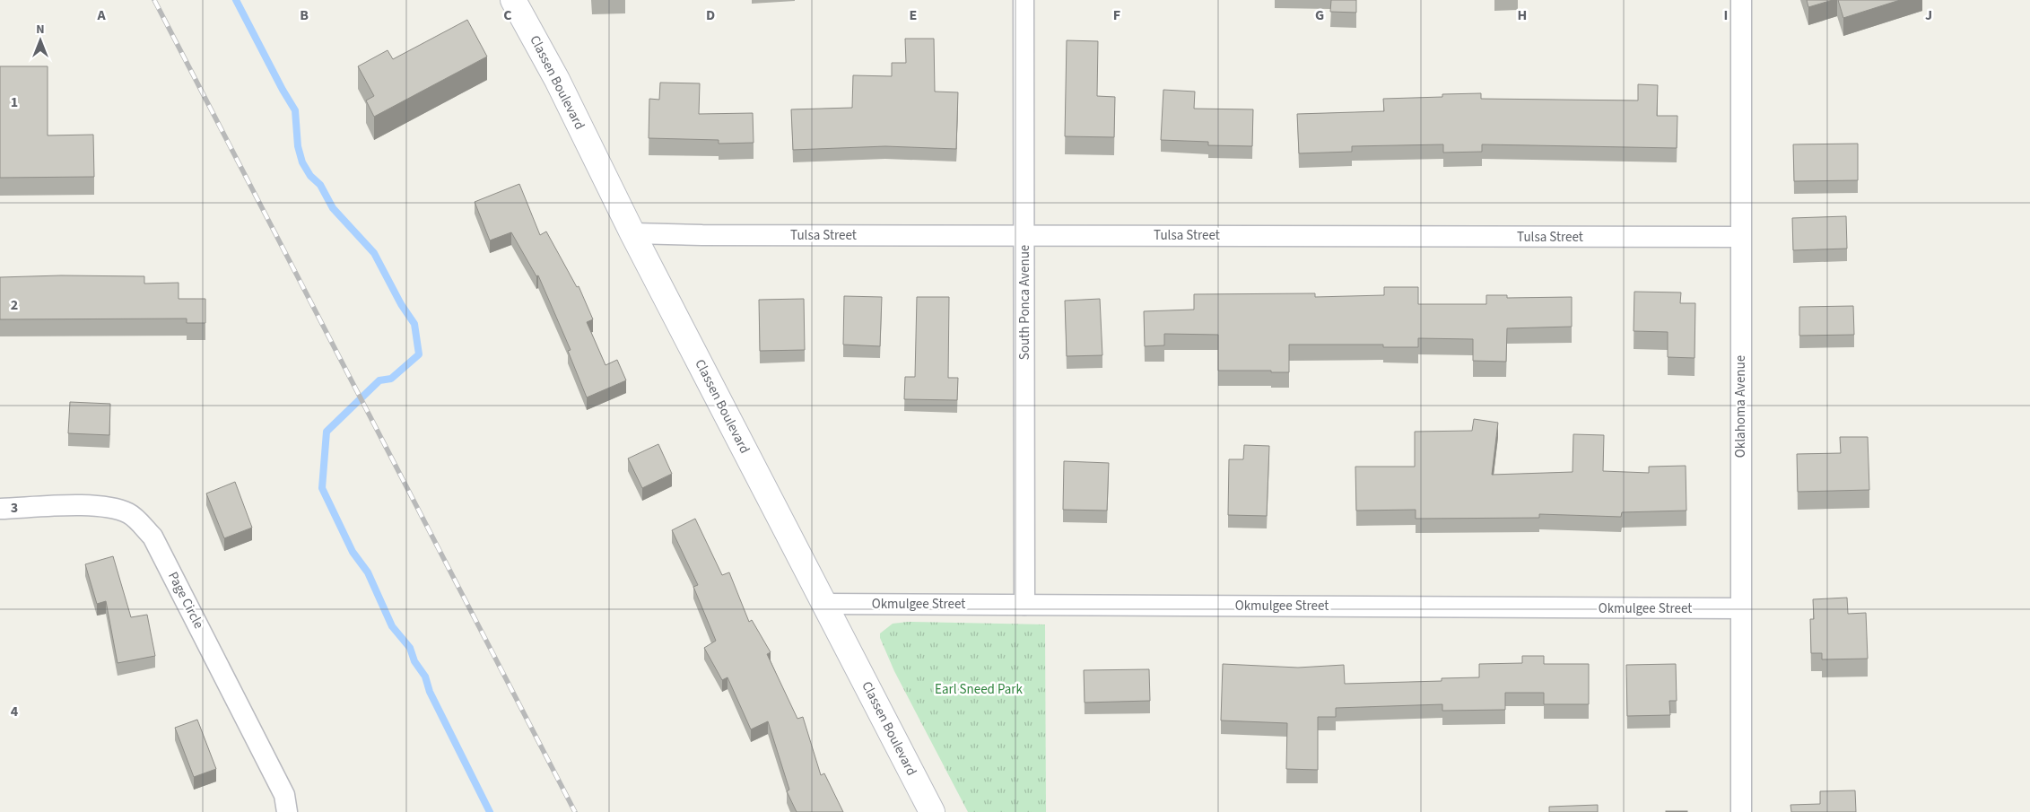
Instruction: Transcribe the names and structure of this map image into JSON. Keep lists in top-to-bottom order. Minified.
{"streets":{"main road":["Classen Boulevard"],"street":["Tulsa Street","South Ponca Avenue","Oklahoma Avenue","Page Circle","Okmulgee Street"]},"crossings":[["Classen Boulevard","Tulsa Street"],["Classen Boulevard","Okmulgee Street"],["Tulsa Street","South Ponca Avenue"],["Tulsa Street","Oklahoma Avenue"],["South Ponca Avenue","Okmulgee Street"],["Oklahoma Avenue","Okmulgee Street"]],"parks":["Earl Sneed Park"],"north":"top","grid":{"columns":["A","B","C","D","E","F","G","H","I","J"],"rows":["1","2","3","4"]}}
